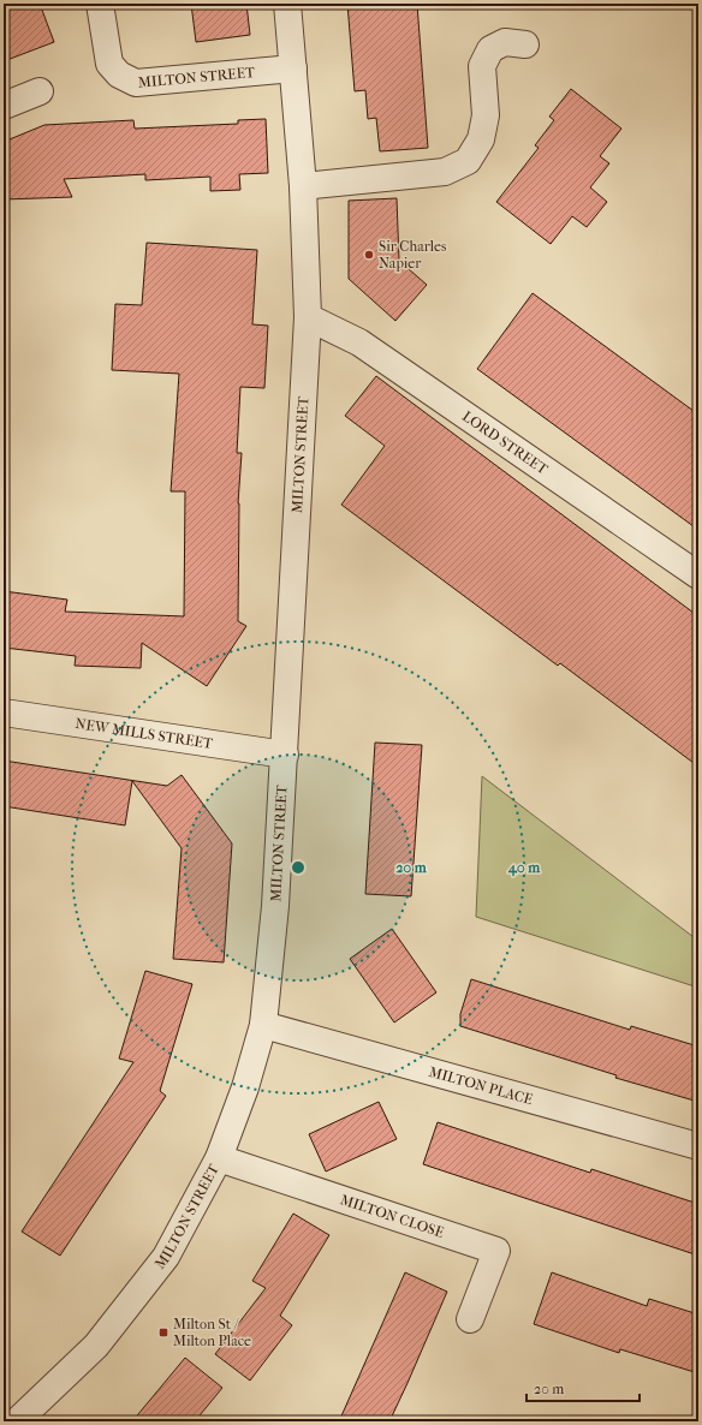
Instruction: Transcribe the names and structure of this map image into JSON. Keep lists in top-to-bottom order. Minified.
{"streets":{"street":["MILTON STREET","LORD STREET","NEW MILLS STREET","MILTON PLACE","MILTON CLOSE"]},"crossings":[["MILTON STREET","LORD STREET"],["MILTON STREET","NEW MILLS STREET"],["MILTON STREET","MILTON PLACE"],["MILTON STREET","MILTON CLOSE"]],"places":{"other":["Sir Charles Napier"],"transit":["Milton St / Milton Place"]},"scale_bar":"20 m","rings":["20 m","40 m"]}
